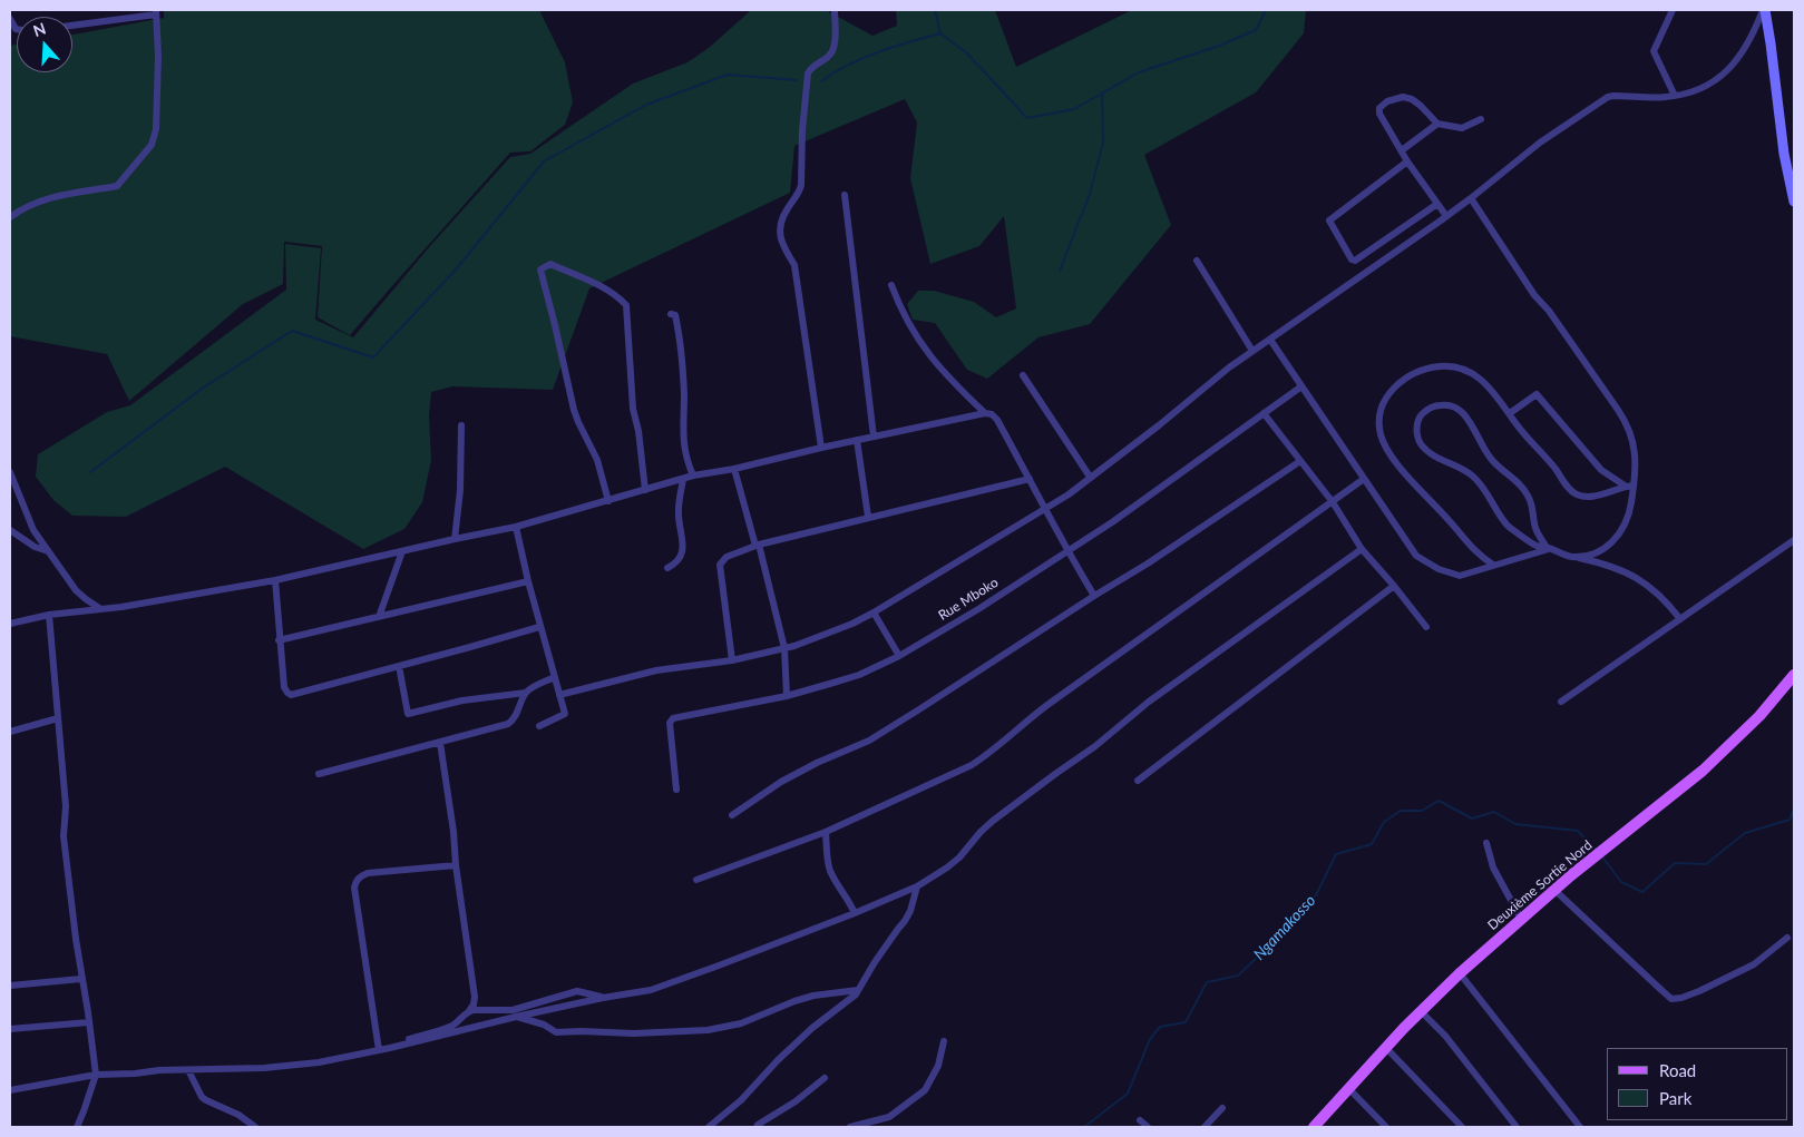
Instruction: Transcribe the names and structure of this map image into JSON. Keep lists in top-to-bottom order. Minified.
{"streets":{"main road":["Deuxième Sortie Nord"],"street":["Rue Mboko"]},"water":["Ngamakosso"],"legend":["Road","Park"],"north":"top"}
